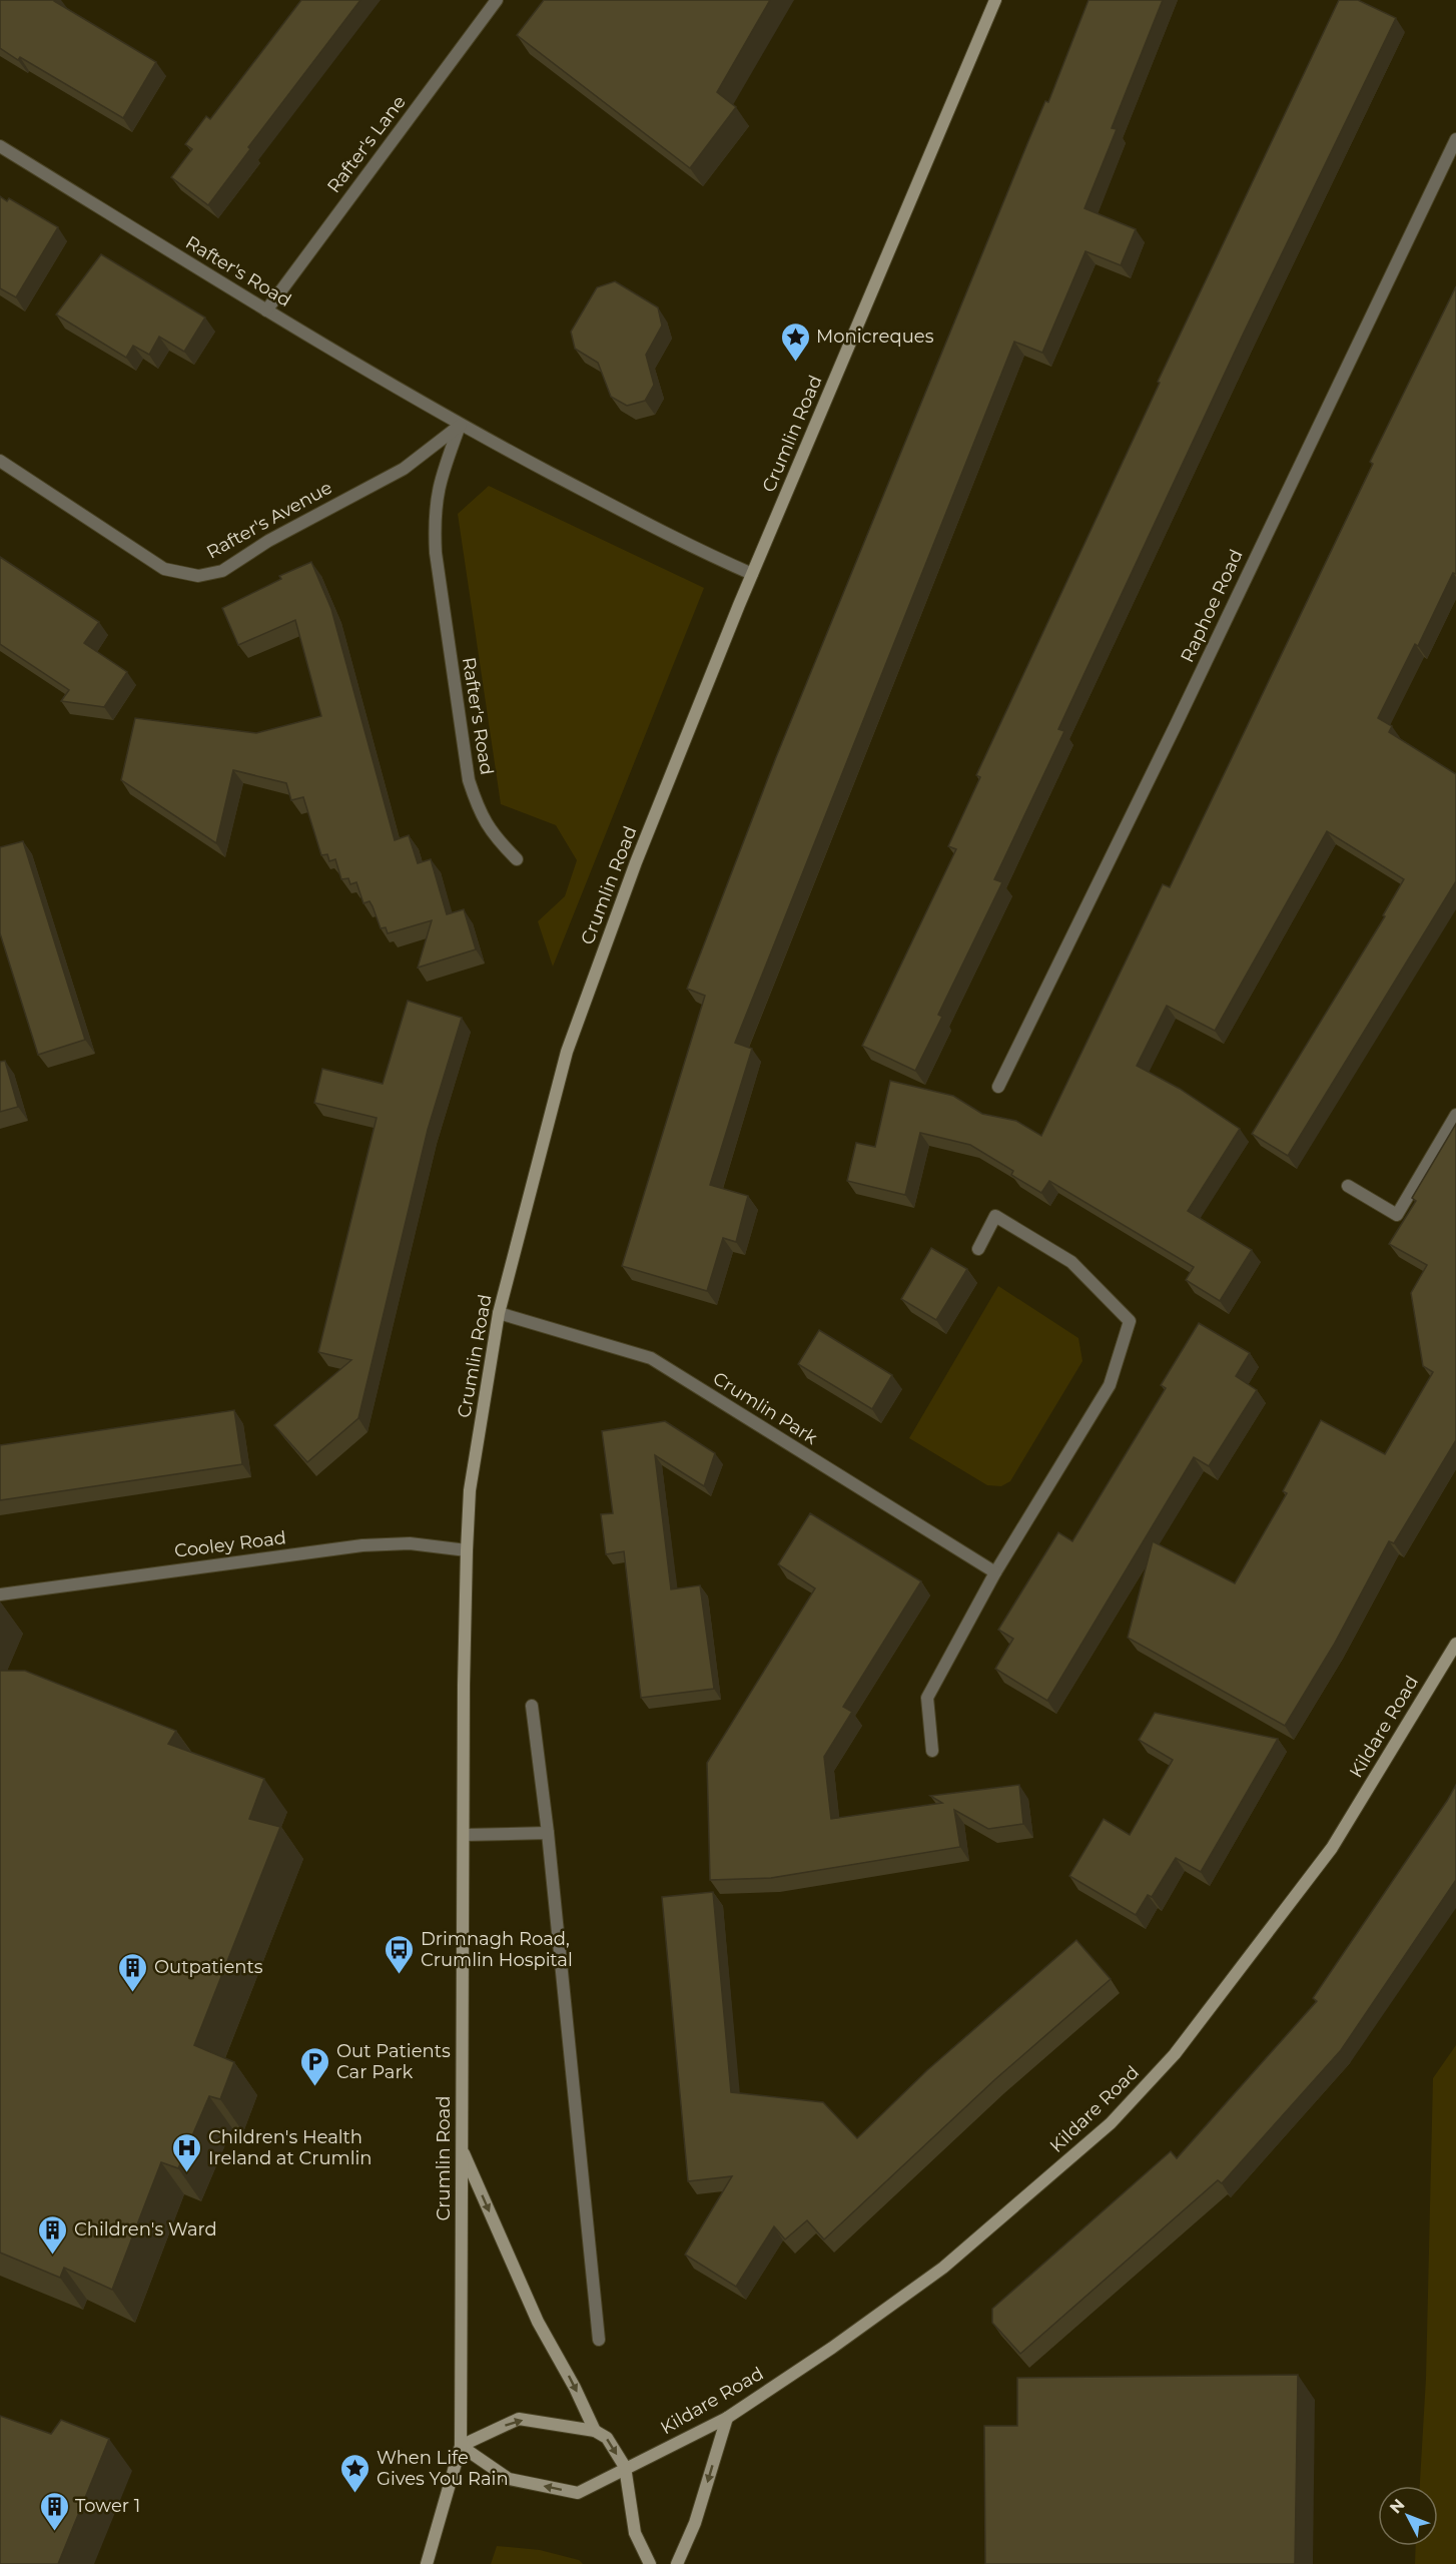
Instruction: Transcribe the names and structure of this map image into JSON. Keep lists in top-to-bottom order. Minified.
{"streets":{"main road":["Crumlin Road","Kildare Road"],"street":["Rafter's Lane","Rafter's Road","Rafter's Avenue","Raphoe Road","Crumlin Park","Cooley Road"]},"crossings":[["Rafter's Lane","Rafter's Road"],["Rafter's Road","Crumlin Road"],["Rafter's Road","Rafter's Avenue"],["Crumlin Road","Crumlin Park"],["Crumlin Road","Cooley Road"],["Crumlin Road","Kildare Road"]],"places":{"place":["Monicreques","When Life Gives You Rain"],"bus stop":["Drimnagh Road, Crumlin Hospital"],"building":["Outpatients","Children's Ward","Tower 1"],"parking":["Out Patients Car Park"],"hospital":["Children's Health Ireland at Crumlin"]},"north":"top left"}
